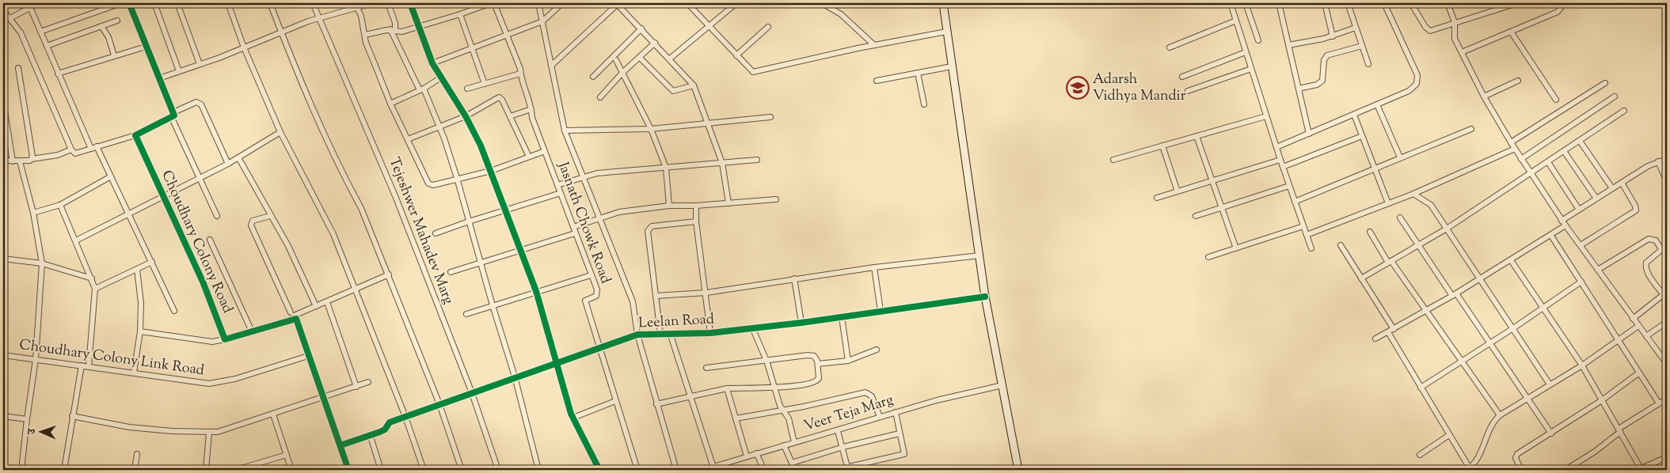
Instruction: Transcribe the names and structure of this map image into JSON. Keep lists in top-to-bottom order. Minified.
{"streets":{"street":["Jasnath Chowk Road","Tejeshwer Mahadev Marg","Choudhary Colony Road","Leelan Road","Choudhary Colony Link Road","Veer Teja Marg"]},"crossings":[["Jasnath Chowk Road","Leelan Road"],["Tejeshwer Mahadev Marg","Leelan Road"]],"places":{"school or university":["Adarsh Vidhya Mandir"]},"north":"left"}
